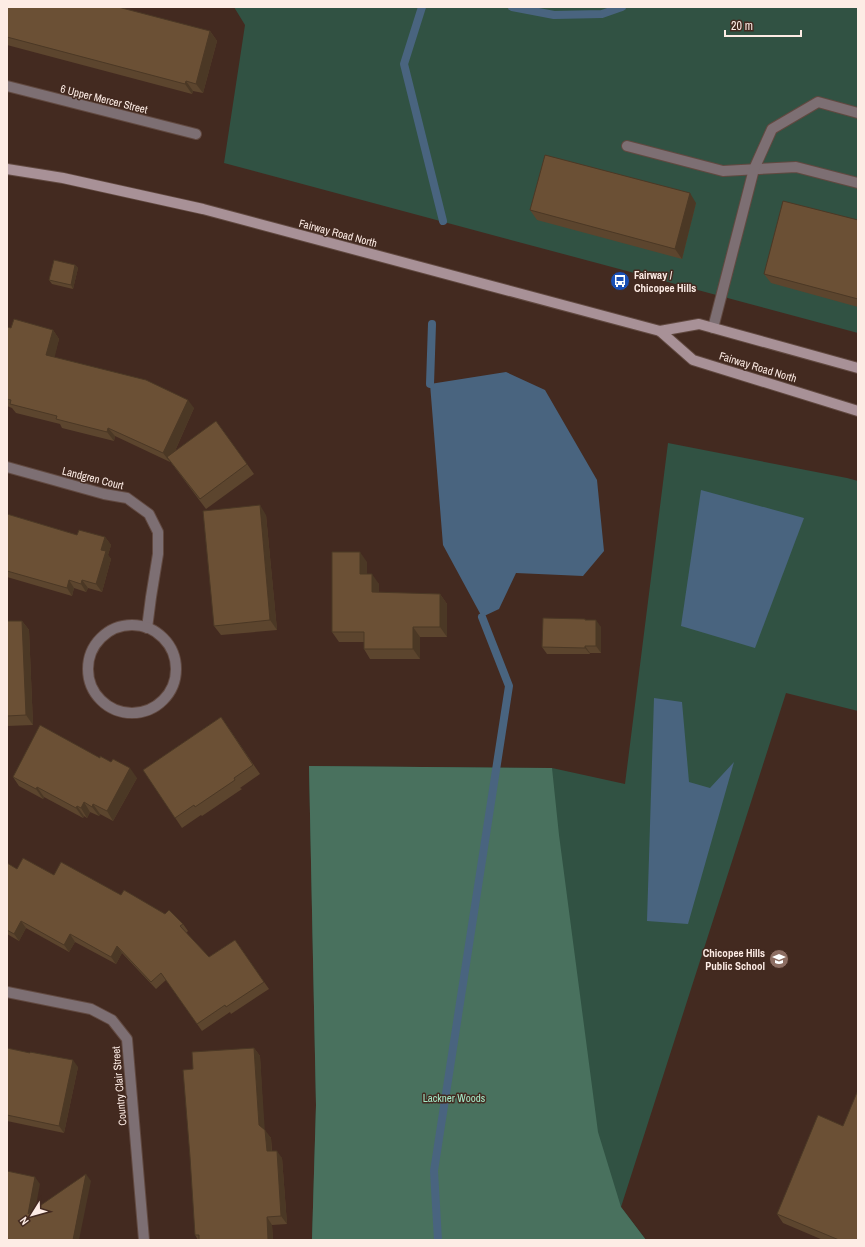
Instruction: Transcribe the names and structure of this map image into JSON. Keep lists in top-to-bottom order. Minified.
{"streets":{"main road":["Fairway Road North"],"street":["6 Upper Mercer Street","Landgren Court","Country Clair Street"]},"parks":["Lackner Woods"],"places":{"bus stop":["Fairway / Chicopee Hills"],"school or university":["Chicopee Hills Public School"]},"scale_bar":"20 m","north":"bottom left"}
